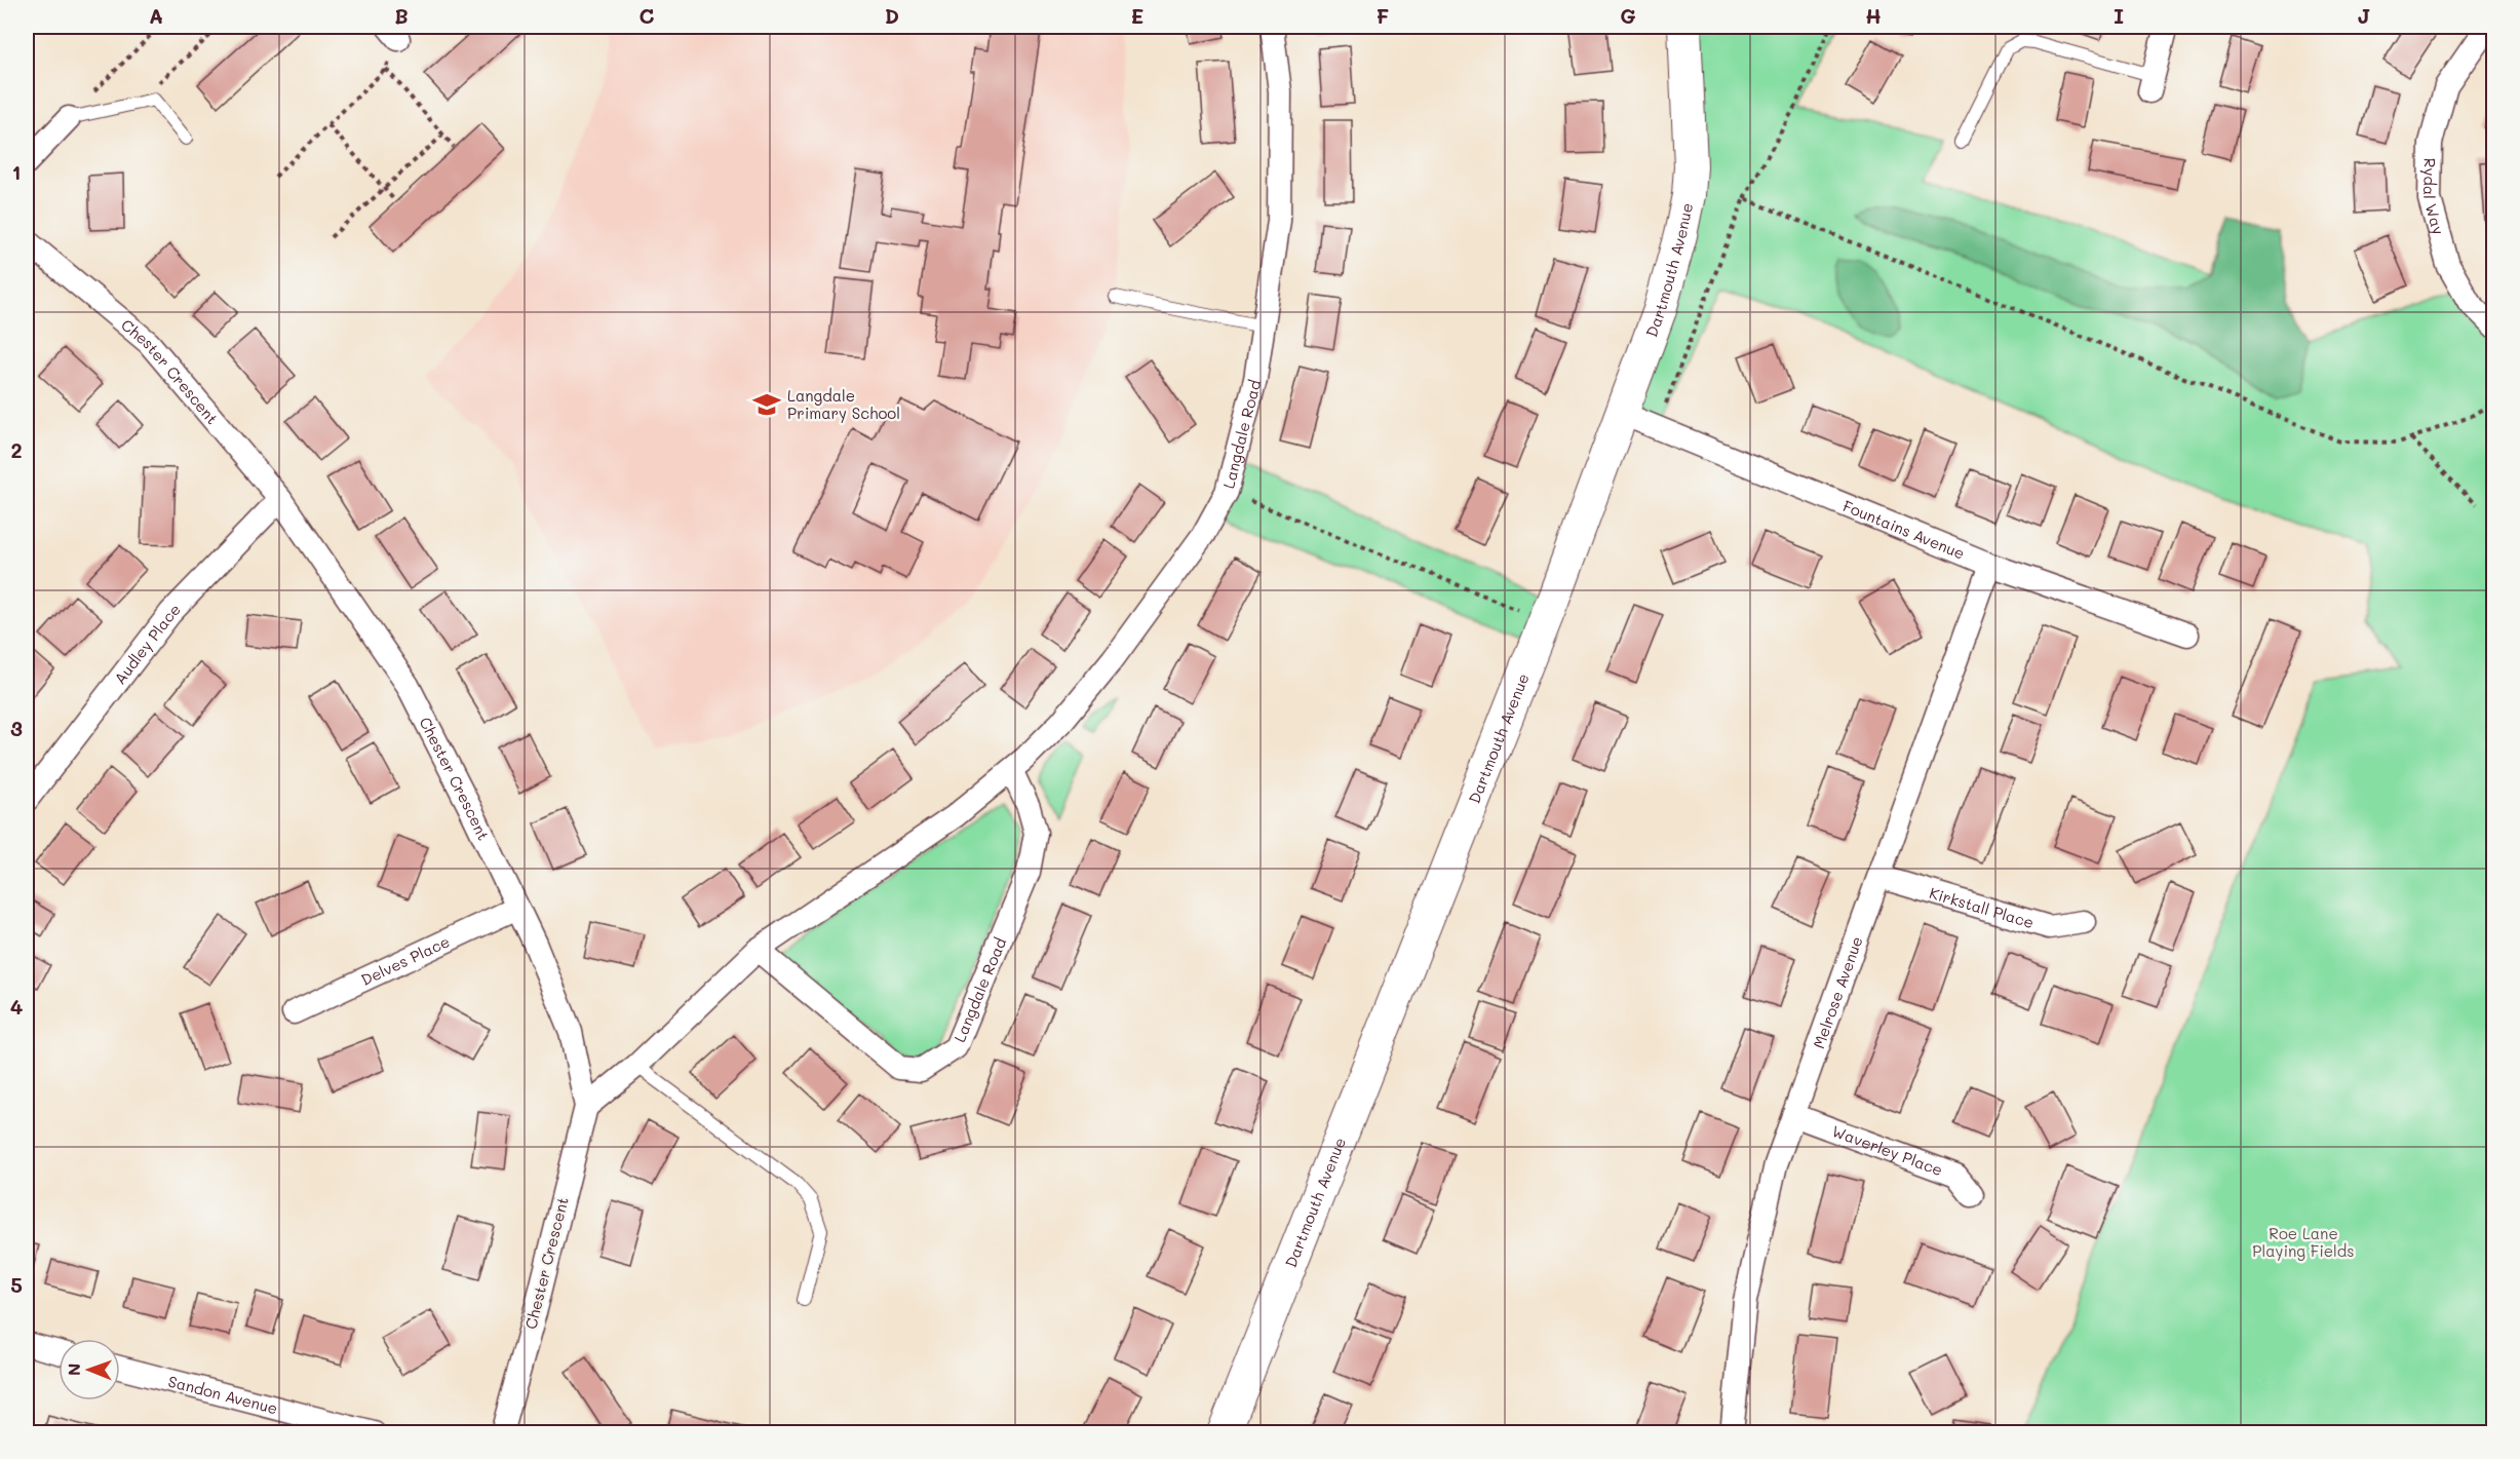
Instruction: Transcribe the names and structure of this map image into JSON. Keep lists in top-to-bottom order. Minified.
{"streets":{"street":["Rydal Way","Dartmouth Avenue","Chester Crescent","Langdale Road","Fountains Avenue","Audley Place","Kirkstall Place","Delves Place","Melrose Avenue","Waverley Place","Sandon Avenue"]},"crossings":[["Dartmouth Avenue","Fountains Avenue"],["Chester Crescent","Langdale Road"],["Chester Crescent","Audley Place"],["Chester Crescent","Delves Place"],["Fountains Avenue","Melrose Avenue"],["Kirkstall Place","Melrose Avenue"],["Melrose Avenue","Waverley Place"]],"parks":["Roe Lane Playing Fields"],"places":{"school or university":["Langdale Primary School"]},"north":"left","grid":{"columns":["A","B","C","D","E","F","G","H","I","J"],"rows":["1","2","3","4","5"]}}
